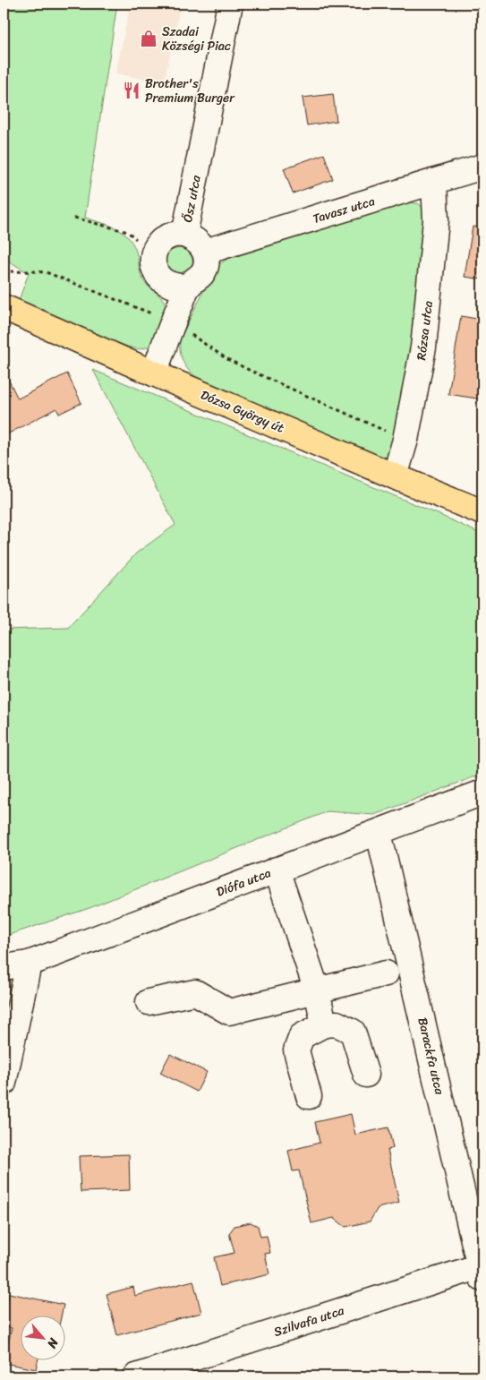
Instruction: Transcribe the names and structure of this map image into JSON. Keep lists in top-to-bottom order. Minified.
{"streets":{"main road":["Dózsa György út"],"street":["Ősz utca","Tavasz utca","Rózsa utca","Diófa utca","Barackfa utca","Szilvafa utca"]},"crossings":[["Ősz utca","Tavasz utca"],["Tavasz utca","Rózsa utca"],["Rózsa utca","Dózsa György út"],["Diófa utca","Barackfa utca"],["Barackfa utca","Szilvafa utca"]],"places":{"shop":["Szadai Községi Piac"],"restaurant":["Brother's Premium Burger"]},"north":"bottom right"}
